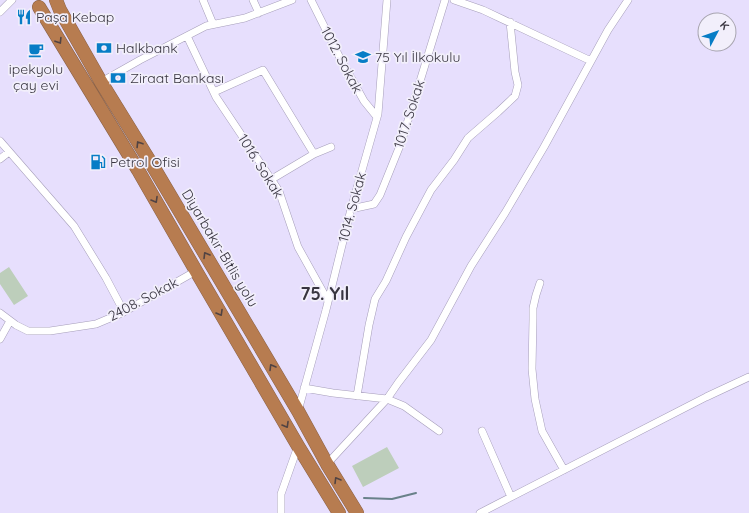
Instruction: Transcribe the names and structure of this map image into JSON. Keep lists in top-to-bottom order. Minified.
{"streets":{"highway":["Diyarbakır-Bitlis yolu"],"street":["1012. Sokak","1017. Sokak","1016. Sokak","1014. Sokak","2408. Sokak"]},"crossings":[["1012. Sokak","1014. Sokak"],["1017. Sokak","1014. Sokak"],["1016. Sokak","1014. Sokak"],["1014. Sokak","Diyarbakır-Bitlis yolu"]],"districts":["75. Yıl"],"places":{"restaurant":["Paşa Kebap"],"bank":["Halkbank","Ziraat Bankası"],"cafe":["ipekyolu çay evi"],"school or university":["75 Yıl İlkokulu"],"fuel station":["Petrol Ofisi"]},"north":"top right"}
